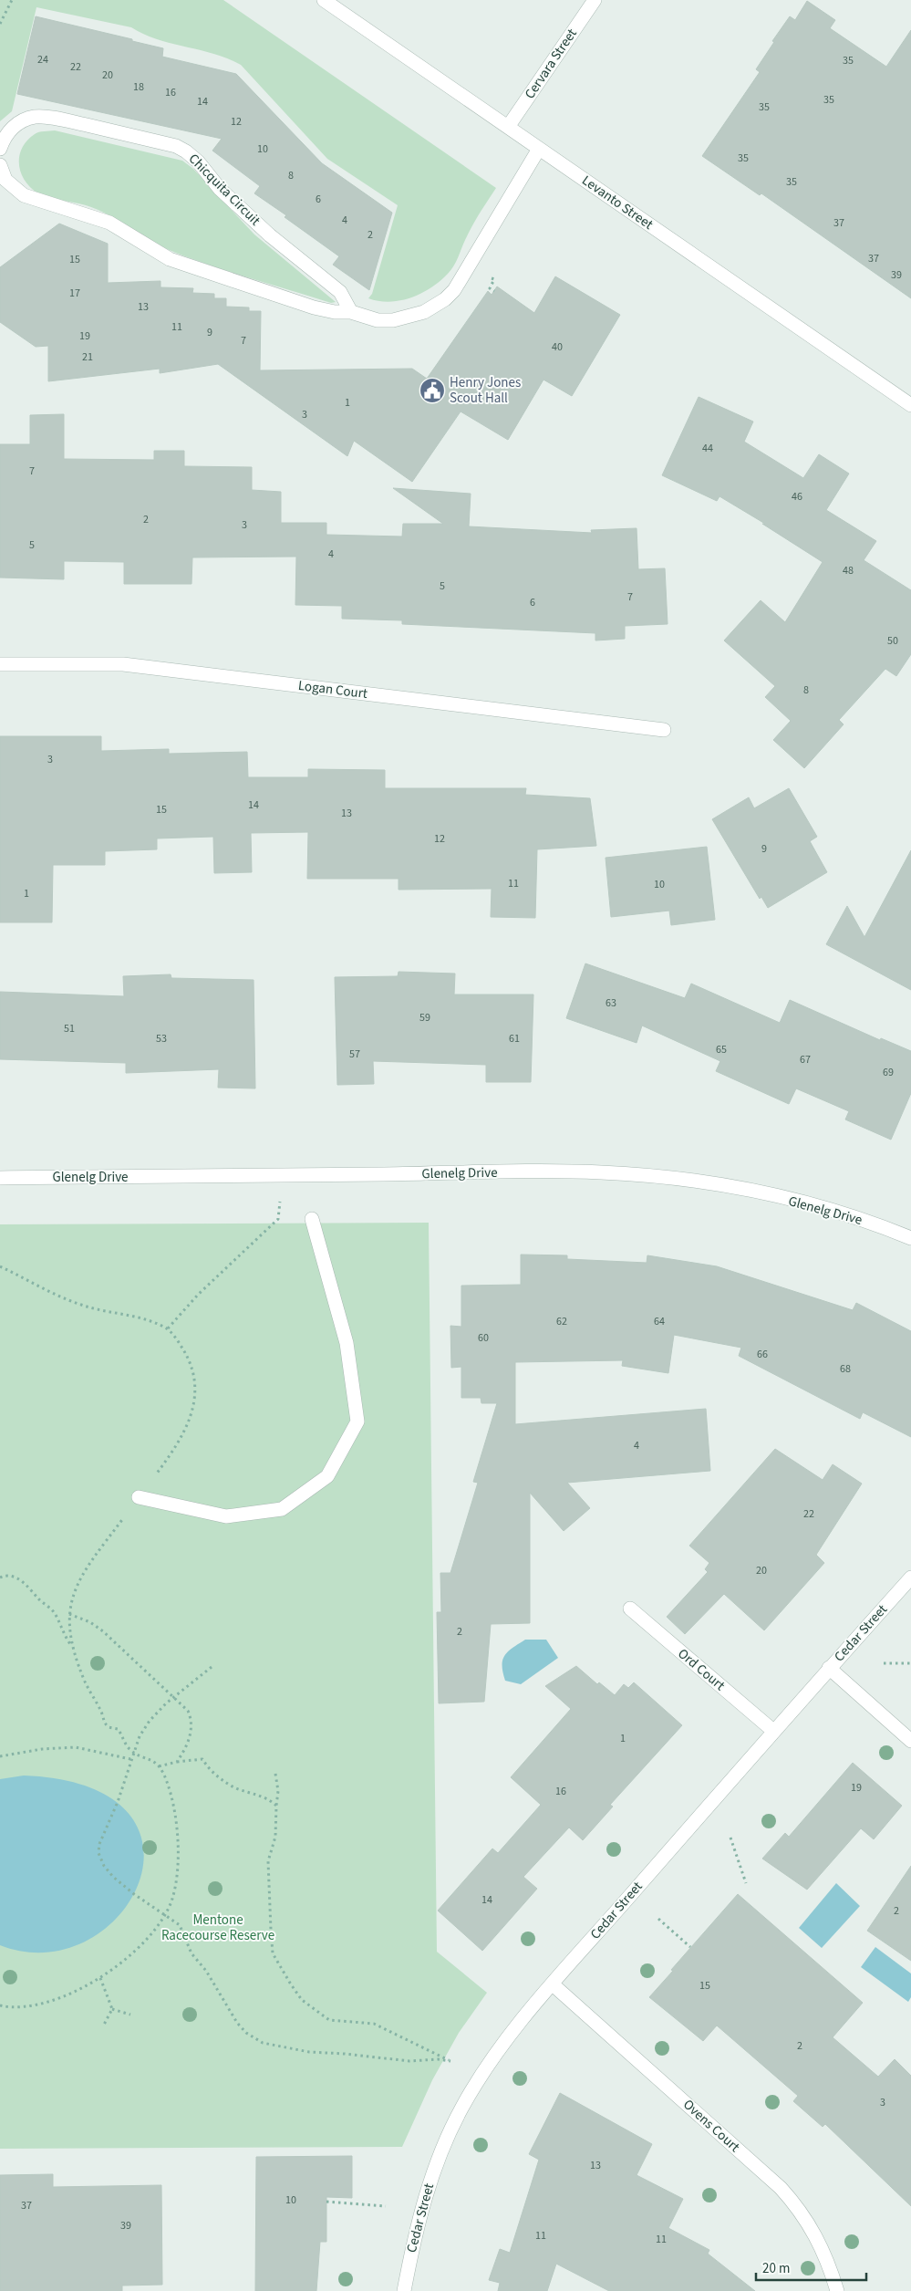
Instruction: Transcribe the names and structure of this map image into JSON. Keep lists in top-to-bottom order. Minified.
{"streets":{"street":["Cervara Street","Chicquita Circuit","Levanto Street","Logan Court","Glenelg Drive","Cedar Street","Ord Court","Ovens Court"]},"crossings":[["Cervara Street","Levanto Street"],["Cedar Street","Ord Court"],["Cedar Street","Ovens Court"]],"parks":["Mentone Racecourse Reserve"],"places":{"public building":["Henry Jones Scout Hall"]},"house_numbers":["24","35","22","20","18","16","35","14","35","12","10","35","8","35","6","4","37","2","37","15","39","17","13","11","9","19","7","40","21","1","3","44","7","46","2","3","5","4","48","5","7","6","50","8","3","14","15","13","12","9","11","10","1","63","59","51","53","61","65","57","67","69","62","64","60","66","68","4","22","20","2","1","19","16","14","2","15","2","3","13","10","37","39","11","11"],"scale_bar":"20 m"}
